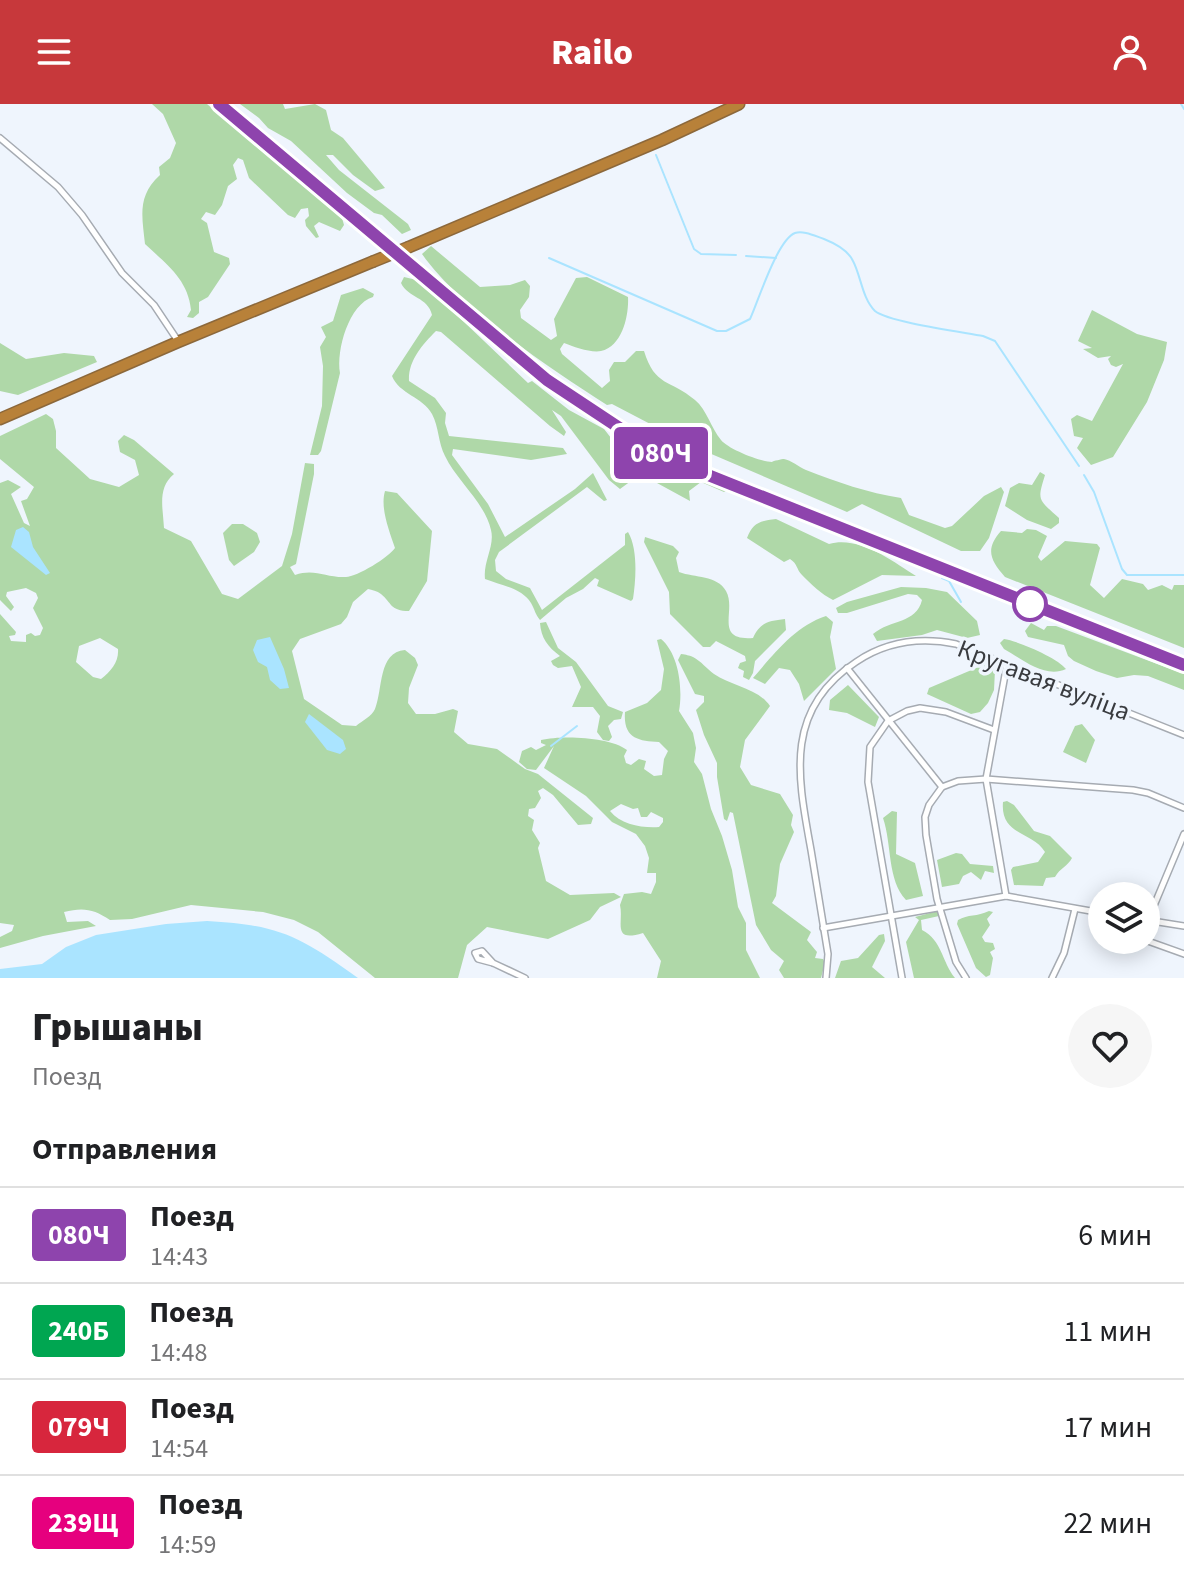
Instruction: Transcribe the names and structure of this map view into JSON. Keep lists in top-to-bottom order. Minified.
{"streets":{"street":["Кругавая вуліца"]},"page":{"header":"Railo","on_map":"080Ч","heading":[["Грышаны","Поезд"],"Отправления"],"list":[{"mark":"080Ч","name":"Поезд","note":"14:43","value":"6 мин"},{"mark":"240Б","name":"Поезд","note":"14:48","value":"11 мин"},{"mark":"079Ч","name":"Поезд","note":"14:54","value":"17 мин"},{"mark":"239Щ","name":"Поезд","note":"14:59","value":"22 мин"}]}}
